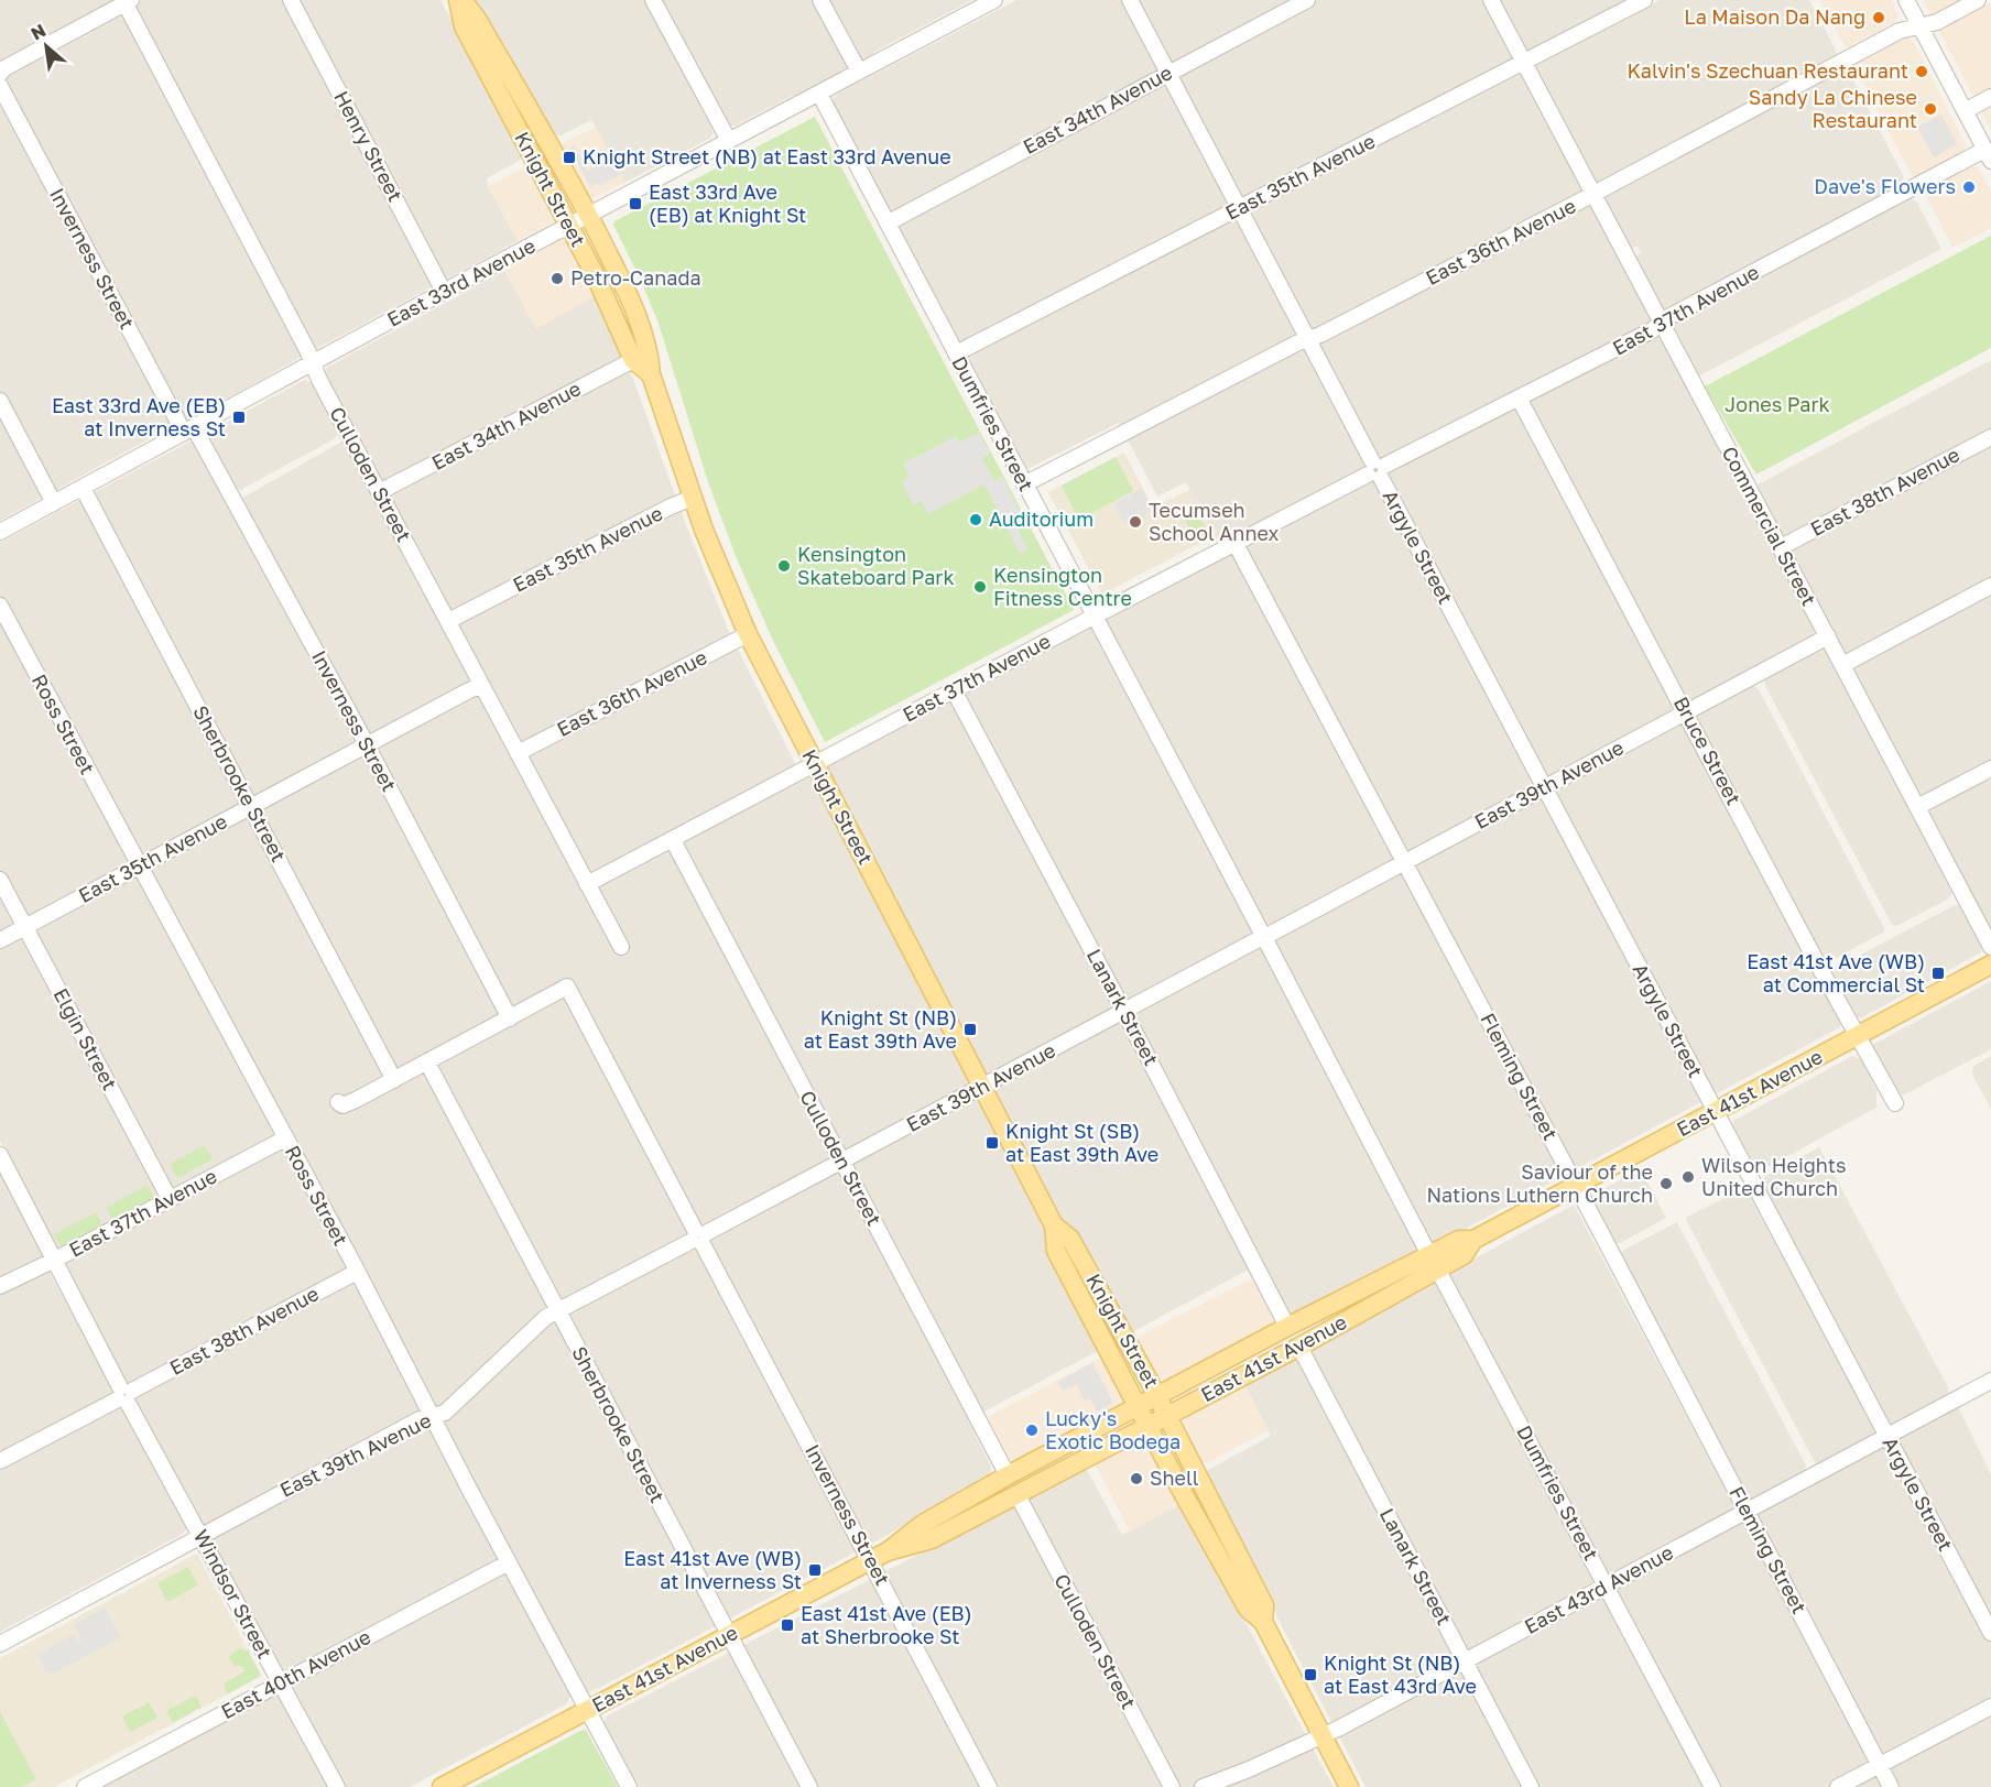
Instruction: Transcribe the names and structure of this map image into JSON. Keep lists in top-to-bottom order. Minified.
{"streets":{"main road":["Knight Street","East 41st Avenue"],"street":["East 34th Avenue","Henry Street","East 35th Avenue","East 36th Avenue","Inverness Street","East 33rd Avenue","East 37th Avenue","Dumfries Street","Culloden Street","East 38th Avenue","Commercial Street","Argyle Street","Ross Street","Bruce Street","Sherbrooke Street","East 39th Avenue","Lanark Street","Elgin Street","Fleming Street","East 43rd Avenue","Windsor Street","East 40th Avenue"]},"crossings":[["East 34th Avenue","Knight Street"],["East 34th Avenue","Dumfries Street"],["East 34th Avenue","Culloden Street"],["East 34th Avenue","Argyle Street"],["Henry Street","East 33rd Avenue"],["East 35th Avenue","Knight Street"],["East 35th Avenue","Inverness Street"],["East 35th Avenue","Dumfries Street"],["East 35th Avenue","Culloden Street"],["East 35th Avenue","Commercial Street"],["East 35th Avenue","Argyle Street"],["East 35th Avenue","Ross Street"],["East 35th Avenue","Sherbrooke Street"],["East 35th Avenue","Elgin Street"],["Knight Street","East 36th Avenue"],["Knight Street","East 33rd Avenue"],["Knight Street","East 37th Avenue"],["Knight Street","East 39th Avenue"],["Knight Street","East 41st Avenue"],["Knight Street","East 43rd Avenue"],["East 36th Avenue","Dumfries Street"],["East 36th Avenue","Culloden Street"],["East 36th Avenue","Commercial Street"],["East 36th Avenue","Argyle Street"],["Inverness Street","East 33rd Avenue"],["Inverness Street","East 39th Avenue"],["Inverness Street","East 41st Avenue"],["East 33rd Avenue","Dumfries Street"],["East 33rd Avenue","Culloden Street"],["East 33rd Avenue","Sherbrooke Street"],["East 37th Avenue","Dumfries Street"],["East 37th Avenue","Culloden Street"],["East 37th Avenue","Commercial Street"],["East 37th Avenue","Argyle Street"],["East 37th Avenue","Ross Street"],["East 37th Avenue","Bruce Street"],["East 37th Avenue","Lanark Street"],["East 37th Avenue","Elgin Street"],["East 37th Avenue","Fleming Street"],["East 37th Avenue","Windsor Street"],["Dumfries Street","East 39th Avenue"],["Dumfries Street","East 41st Avenue"],["Dumfries Street","East 43rd Avenue"],["Culloden Street","East 39th Avenue"],["Culloden Street","East 41st Avenue"],["East 38th Avenue","Commercial Street"],["East 38th Avenue","Ross Street"],["East 38th Avenue","Windsor Street"],["Commercial Street","East 39th Avenue"],["Argyle Street","East 39th Avenue"],["Argyle Street","East 41st Avenue"],["Argyle Street","East 43rd Avenue"],["Ross Street","East 39th Avenue"],["Ross Street","East 41st Avenue"],["Ross Street","East 40th Avenue"],["Bruce Street","East 39th Avenue"],["Bruce Street","East 41st Avenue"],["Sherbrooke Street","East 39th Avenue"],["Sherbrooke Street","East 41st Avenue"],["East 39th Avenue","Lanark Street"],["East 39th Avenue","Fleming Street"],["East 39th Avenue","Windsor Street"],["Lanark Street","East 41st Avenue"],["Lanark Street","East 43rd Avenue"],["Fleming Street","East 41st Avenue"],["Fleming Street","East 43rd Avenue"],["Windsor Street","East 40th Avenue"]],"parks":["Jones Park"],"places":{"other":["La Maison Da Nang","Kalvin's Szechuan Restaurant","Sandy La Chinese Restaurant","Dave's Flowers","Petro-Canada","Auditorium","Tecumseh School Annex","Kensington Skateboard Park","Kensington Fitness Centre","Wilson Heights United Church","Saviour of the Nations Luthern Church","Lucky's Exotic Bodega","Shell"],"transit":["Knight Street (NB) at East 33rd Avenue","East 33rd Ave (EB) at Knight St","East 33rd Ave (EB) at Inverness St","East 41st Ave (WB) at Commercial St","Knight St (NB) at East 39th Ave","Knight St (SB) at East 39th Ave","East 41st Ave (WB) at Inverness St","East 41st Ave (EB) at Sherbrooke St","Knight St (NB) at East 43rd Ave"]},"north":"top left"}
